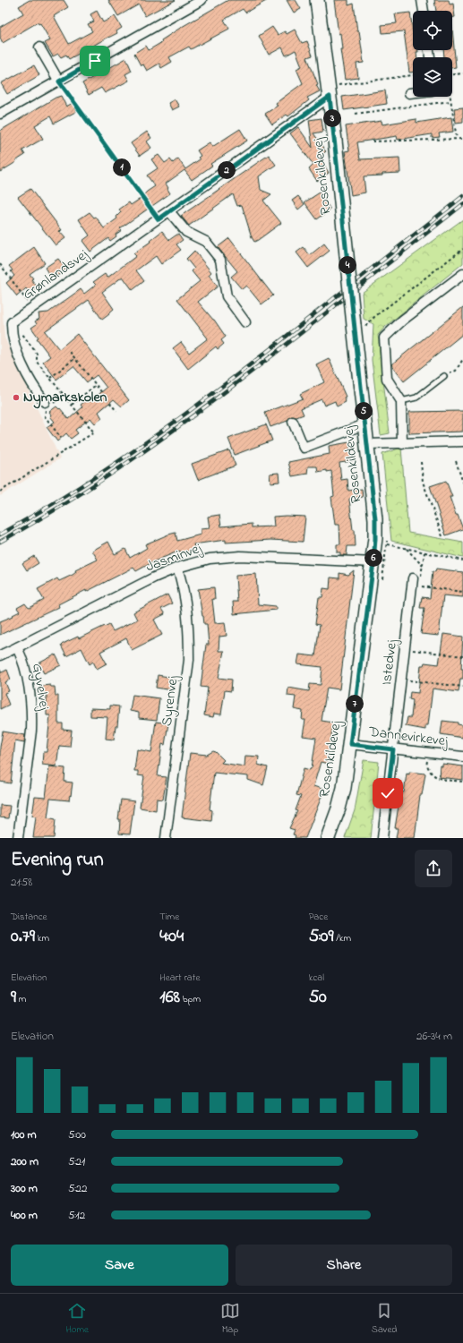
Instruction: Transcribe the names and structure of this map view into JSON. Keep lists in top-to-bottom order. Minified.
{"streets":{"street":["Rosenkildevej","Grønlandsvej","Jasminvej","Istedvej","Gyvelvej","Syrenvej","Dannevirkevej"]},"crossings":[["Rosenkildevej","Grønlandsvej"],["Rosenkildevej","Jasminvej"],["Rosenkildevej","Dannevirkevej"],["Jasminvej","Gyvelvej"],["Jasminvej","Syrenvej"],["Istedvej","Dannevirkevej"]],"places":["Nymarkskolen"],"page":{"pins":["3","1","2","4","5","6","7"],"heading":["Evening run","21:58"],"stats":[["Distance","0.79 km"],["Time","4:04"],["Pace","5:09 /km"],["Elevation","9 m"],["Heart rate","168 bpm"],["kcal","50"]],"chart":["Elevation","26–34 m"],"list":[{"name":"100 m","note":"5:00"},{"name":"200 m","note":"5:21"},{"name":"300 m","note":"5:22"},{"name":"400 m","note":"5:12"}],"buttons":["Save","Share"],"tabs":["Home","Map","Saved"]}}
